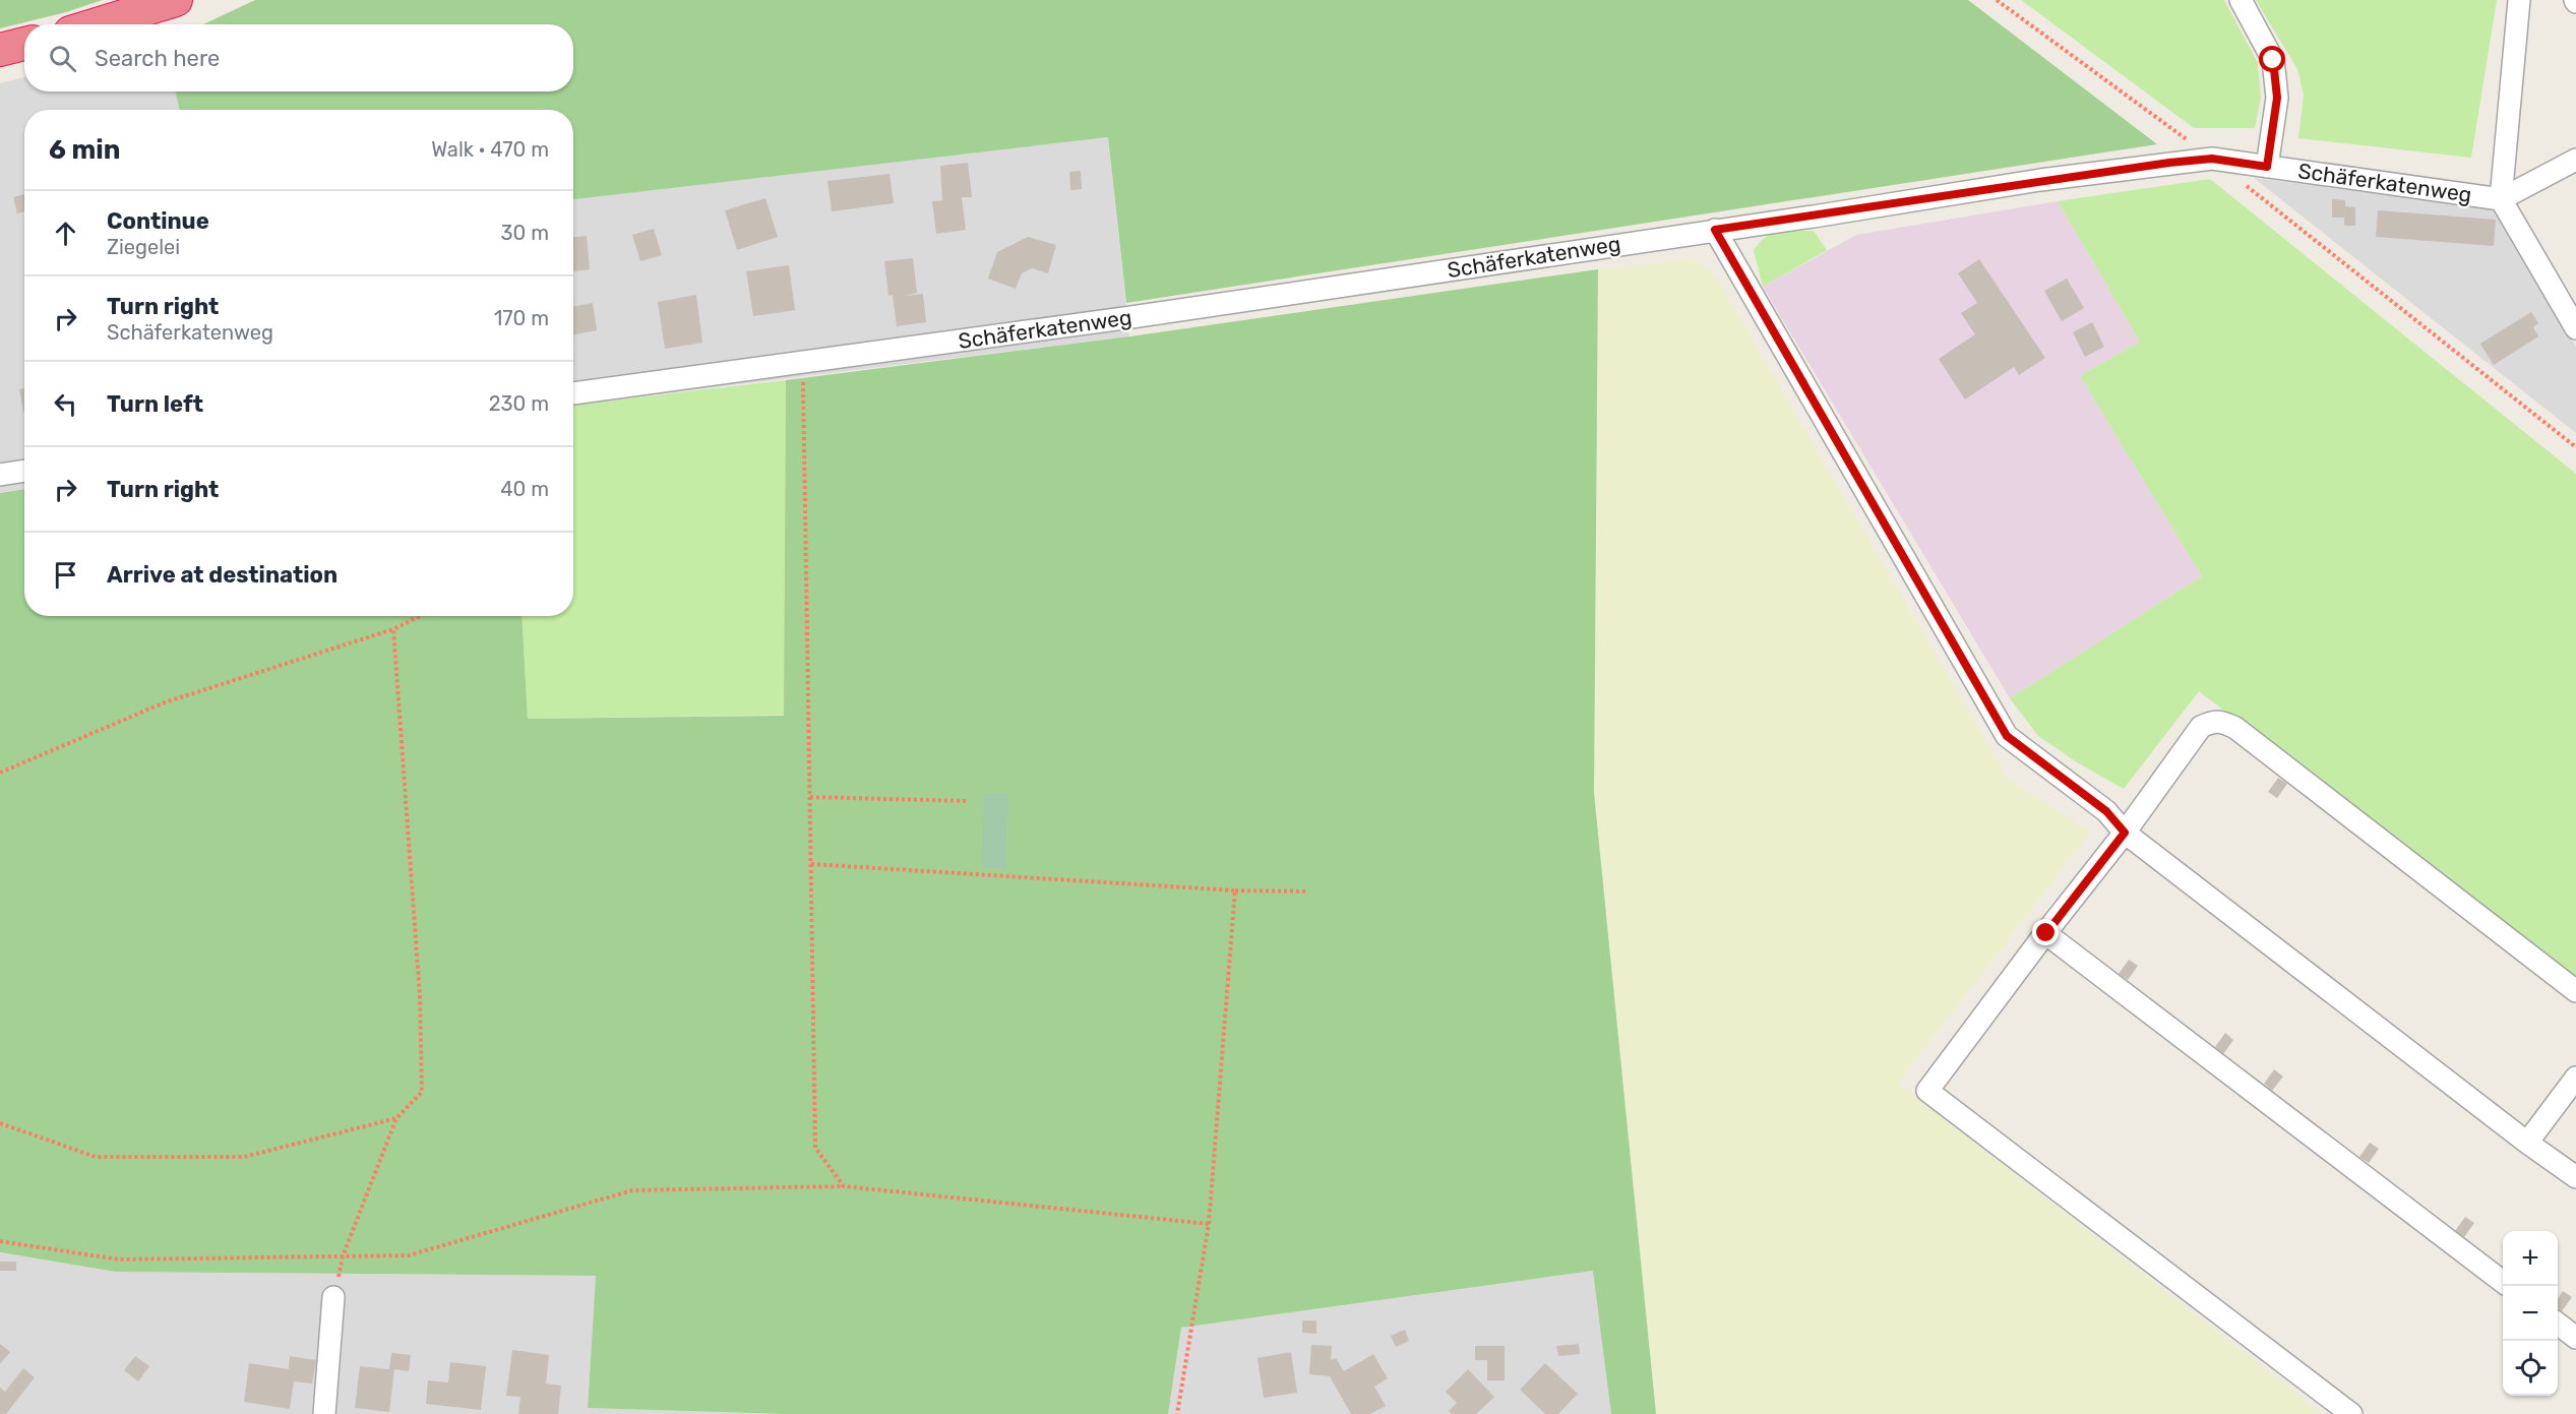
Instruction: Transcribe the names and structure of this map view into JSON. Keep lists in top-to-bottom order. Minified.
{"streets":{"street":["Schäferkatenweg"]},"page":{"search":"Search here","heading":["6 min","Walk · 470 m"],"list":[["Continue","Ziegelei","30 m"],["Turn right","Schäferkatenweg","170 m"],["Turn left","230 m"],["Turn right","40 m"],"Arrive at destination"],"map_buttons":["+","−"]}}
